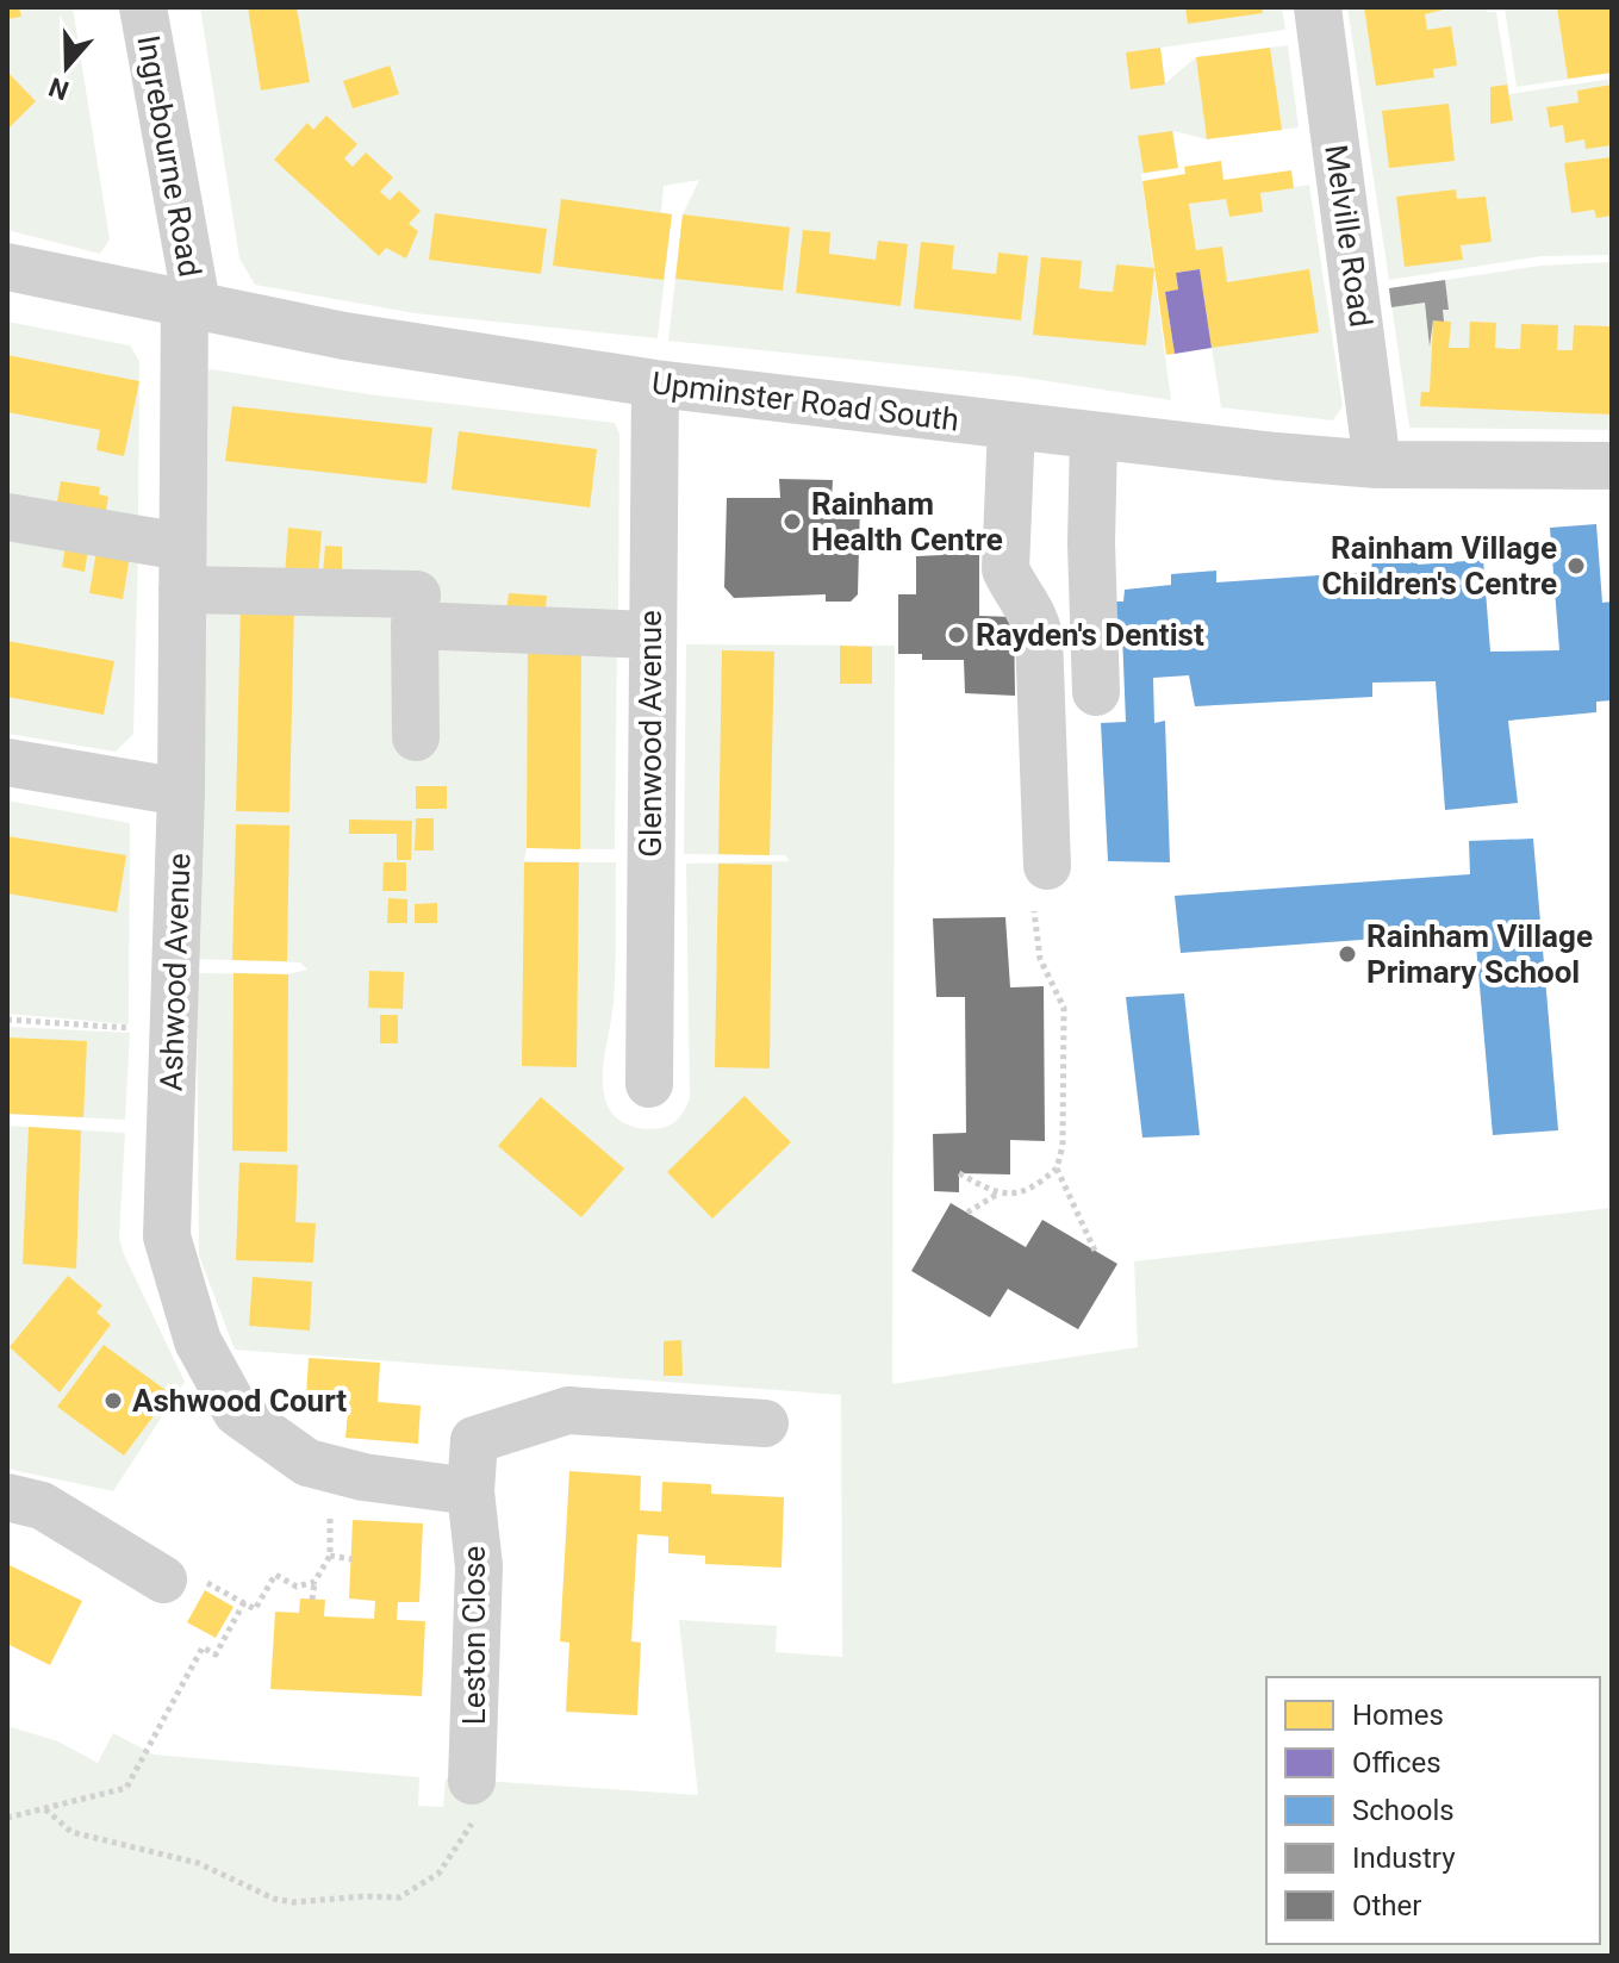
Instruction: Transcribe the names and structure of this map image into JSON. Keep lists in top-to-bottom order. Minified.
{"streets":{"street":["Ingrebourne Road","Melville Road","Upminster Road South","Glenwood Avenue","Ashwood Avenue","Leston Close"]},"crossings":[["Ingrebourne Road","Upminster Road South"],["Ingrebourne Road","Ashwood Avenue"],["Melville Road","Upminster Road South"],["Upminster Road South","Glenwood Avenue"],["Upminster Road South","Ashwood Avenue"],["Ashwood Avenue","Leston Close"]],"places":["Rainham Health Centre","Rainham Village Children's Centre","Rayden's Dentist","Rainham Village Primary School","Ashwood Court"],"legend":["Homes","Offices","Schools","Industry","Other"],"north":"bottom"}
